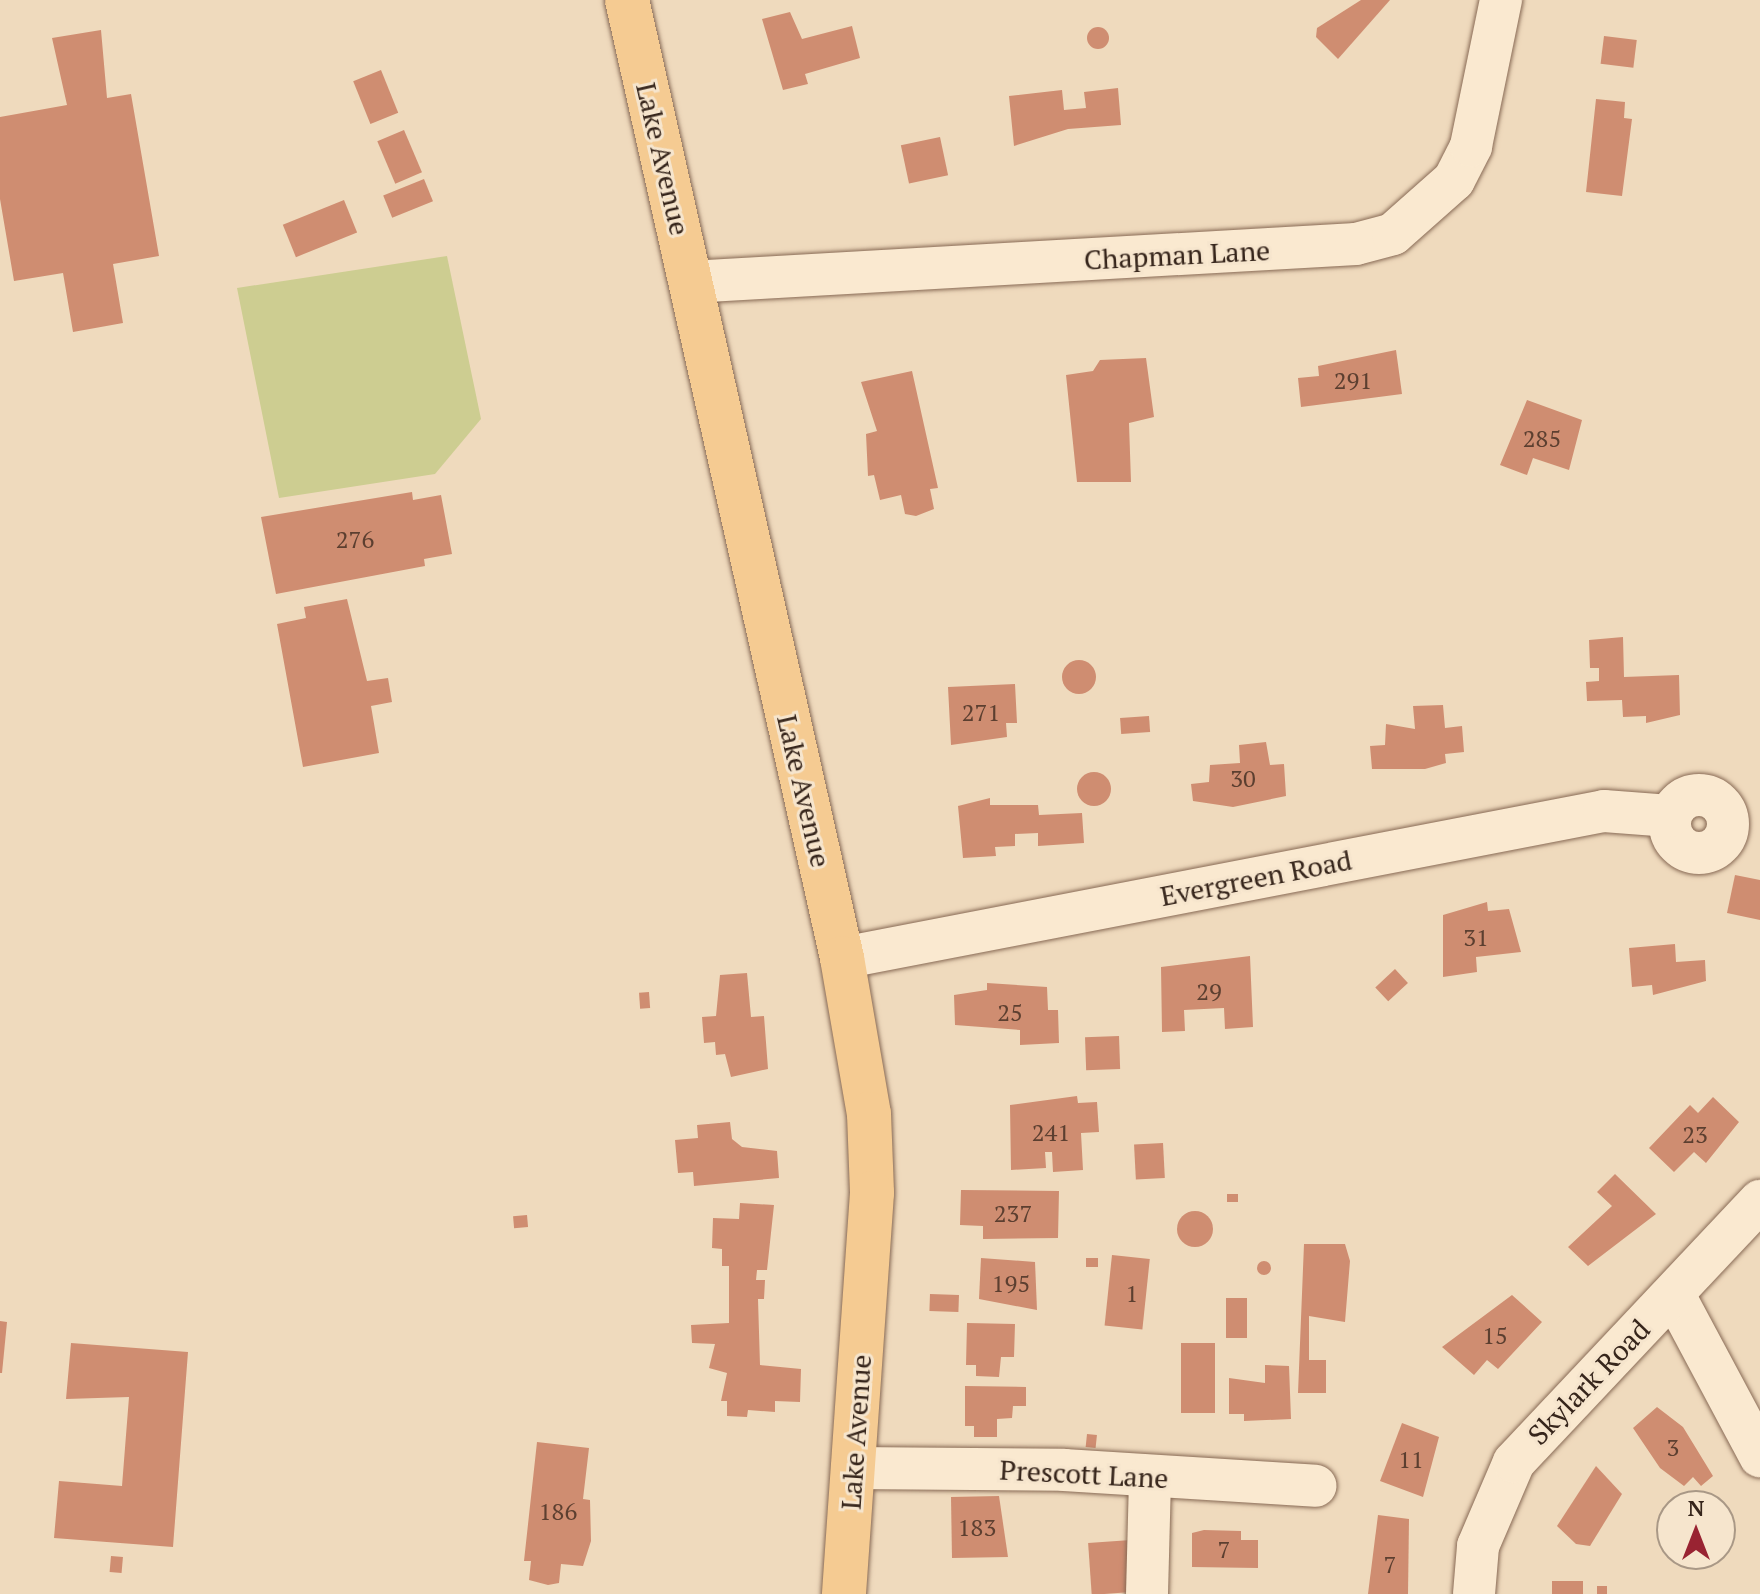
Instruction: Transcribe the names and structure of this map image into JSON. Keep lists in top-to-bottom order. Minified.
{"streets":{"main road":["Lake Avenue"],"street":["Chapman Lane","Evergreen Road","Skylark Road","Prescott Lane"]},"crossings":[["Lake Avenue","Chapman Lane"],["Lake Avenue","Evergreen Road"],["Lake Avenue","Prescott Lane"]],"house_numbers":["291","285","276","271","30","31","29","25","241","23","237","195","1","15","3","11","186","183","7","7"],"north":"top"}
